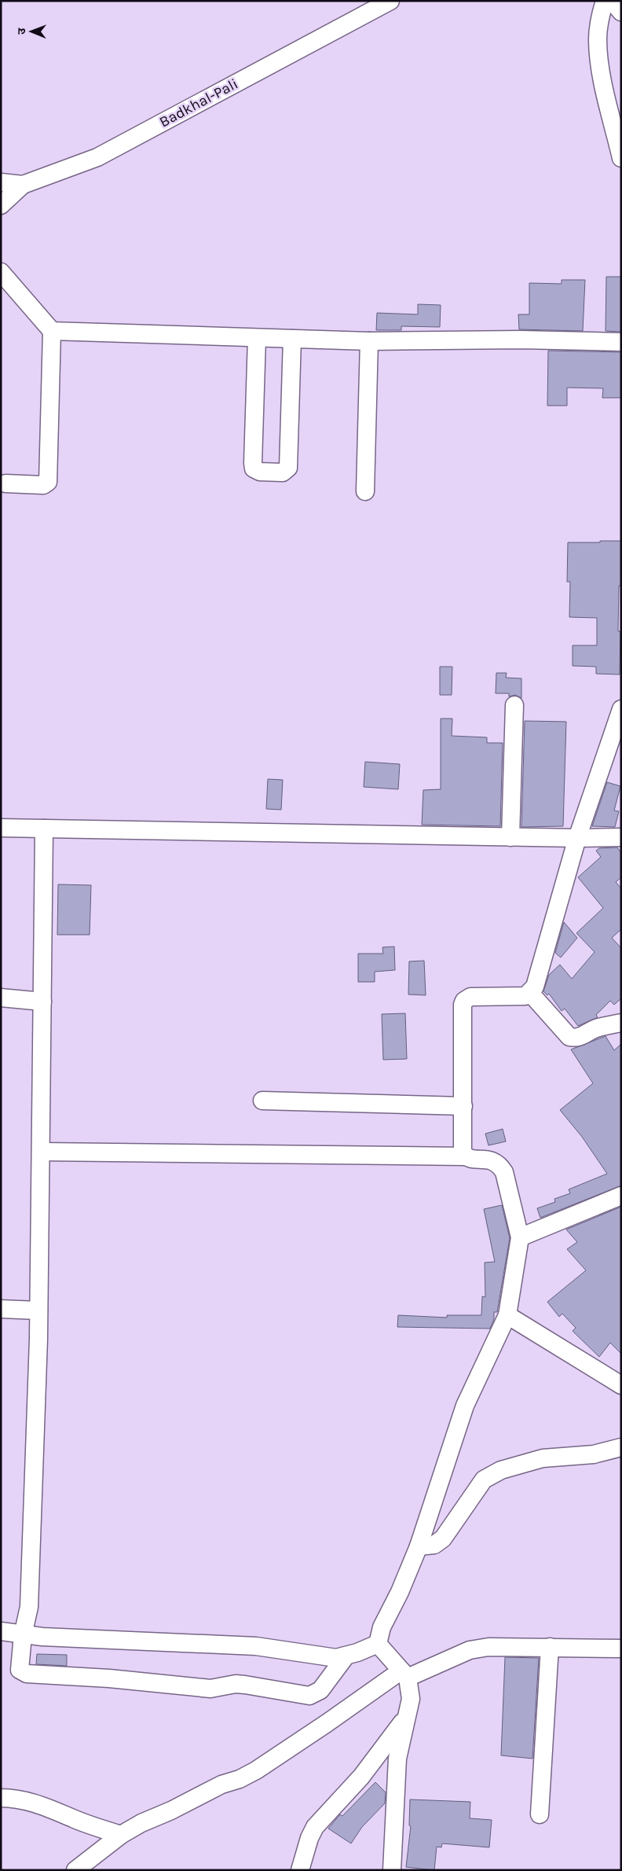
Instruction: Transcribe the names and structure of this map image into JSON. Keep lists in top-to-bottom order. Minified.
{"streets":{"street":["Badkhal-Pali"]},"north":"left"}
